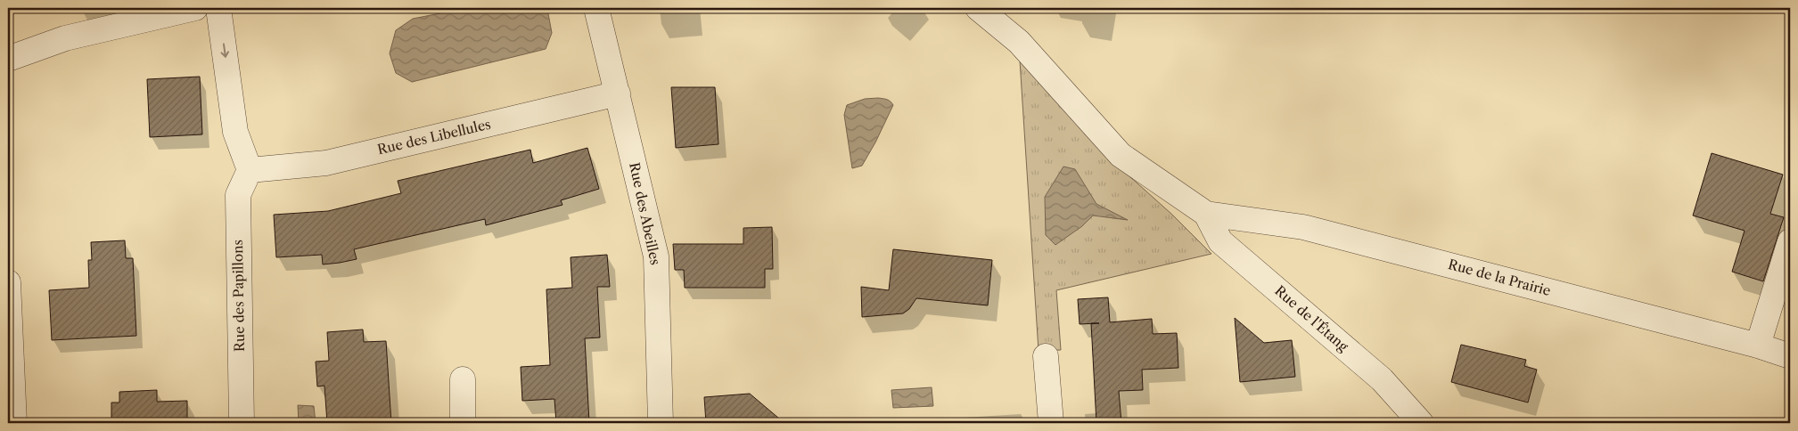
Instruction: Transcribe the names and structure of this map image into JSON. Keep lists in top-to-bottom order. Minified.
{"streets":{"street":["Rue des Libellules","Rue des Abeilles","Rue de la Prairie","Rue des Papillons","Rue de l'Étang"]},"crossings":[["Rue des Libellules","Rue des Abeilles"],["Rue des Libellules","Rue des Papillons"],["Rue de la Prairie","Rue de l'Étang"]]}
